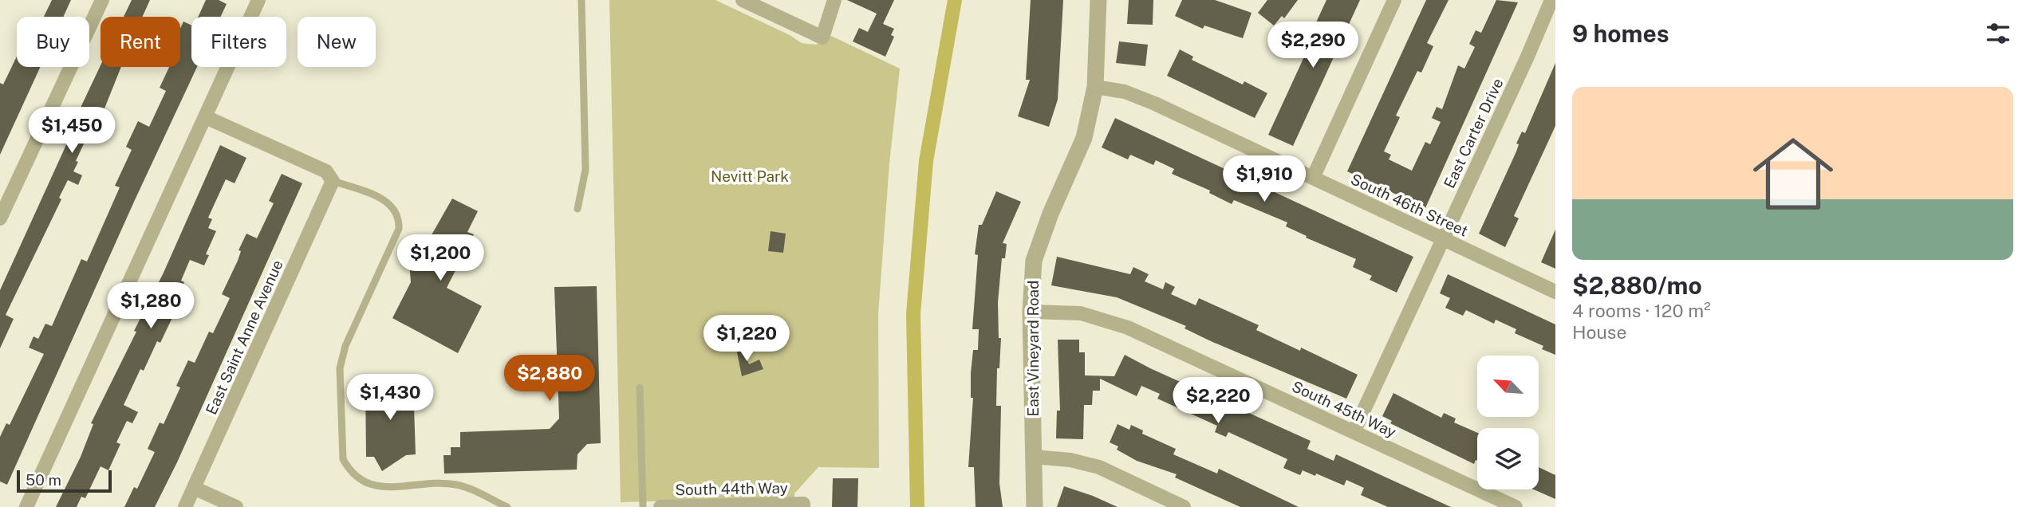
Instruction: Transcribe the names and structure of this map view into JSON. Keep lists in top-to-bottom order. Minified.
{"streets":{"street":["East Carter Drive","South 46th Street","East Saint Anne Avenue","East Vineyard Road","South 45th Way","South 44th Way"]},"crossings":[["East Carter Drive","South 46th Street"],["East Carter Drive","South 45th Way"],["South 46th Street","East Vineyard Road"],["East Vineyard Road","South 45th Way"]],"parks":["Nevitt Park"],"scale_bar":"50 m","north":"top left","page":{"heading":"9 homes","chip":["Buy","Rent","Filters","New"],"price":["$2,290","$1,450","$1,910","$1,200","$1,280","$1,220","$2,880","$1,430","$2,220"],"list":[{"name":"$2,880/mo","note":"4 rooms · 120 m² · House"}],"scale":"50 m"}}
